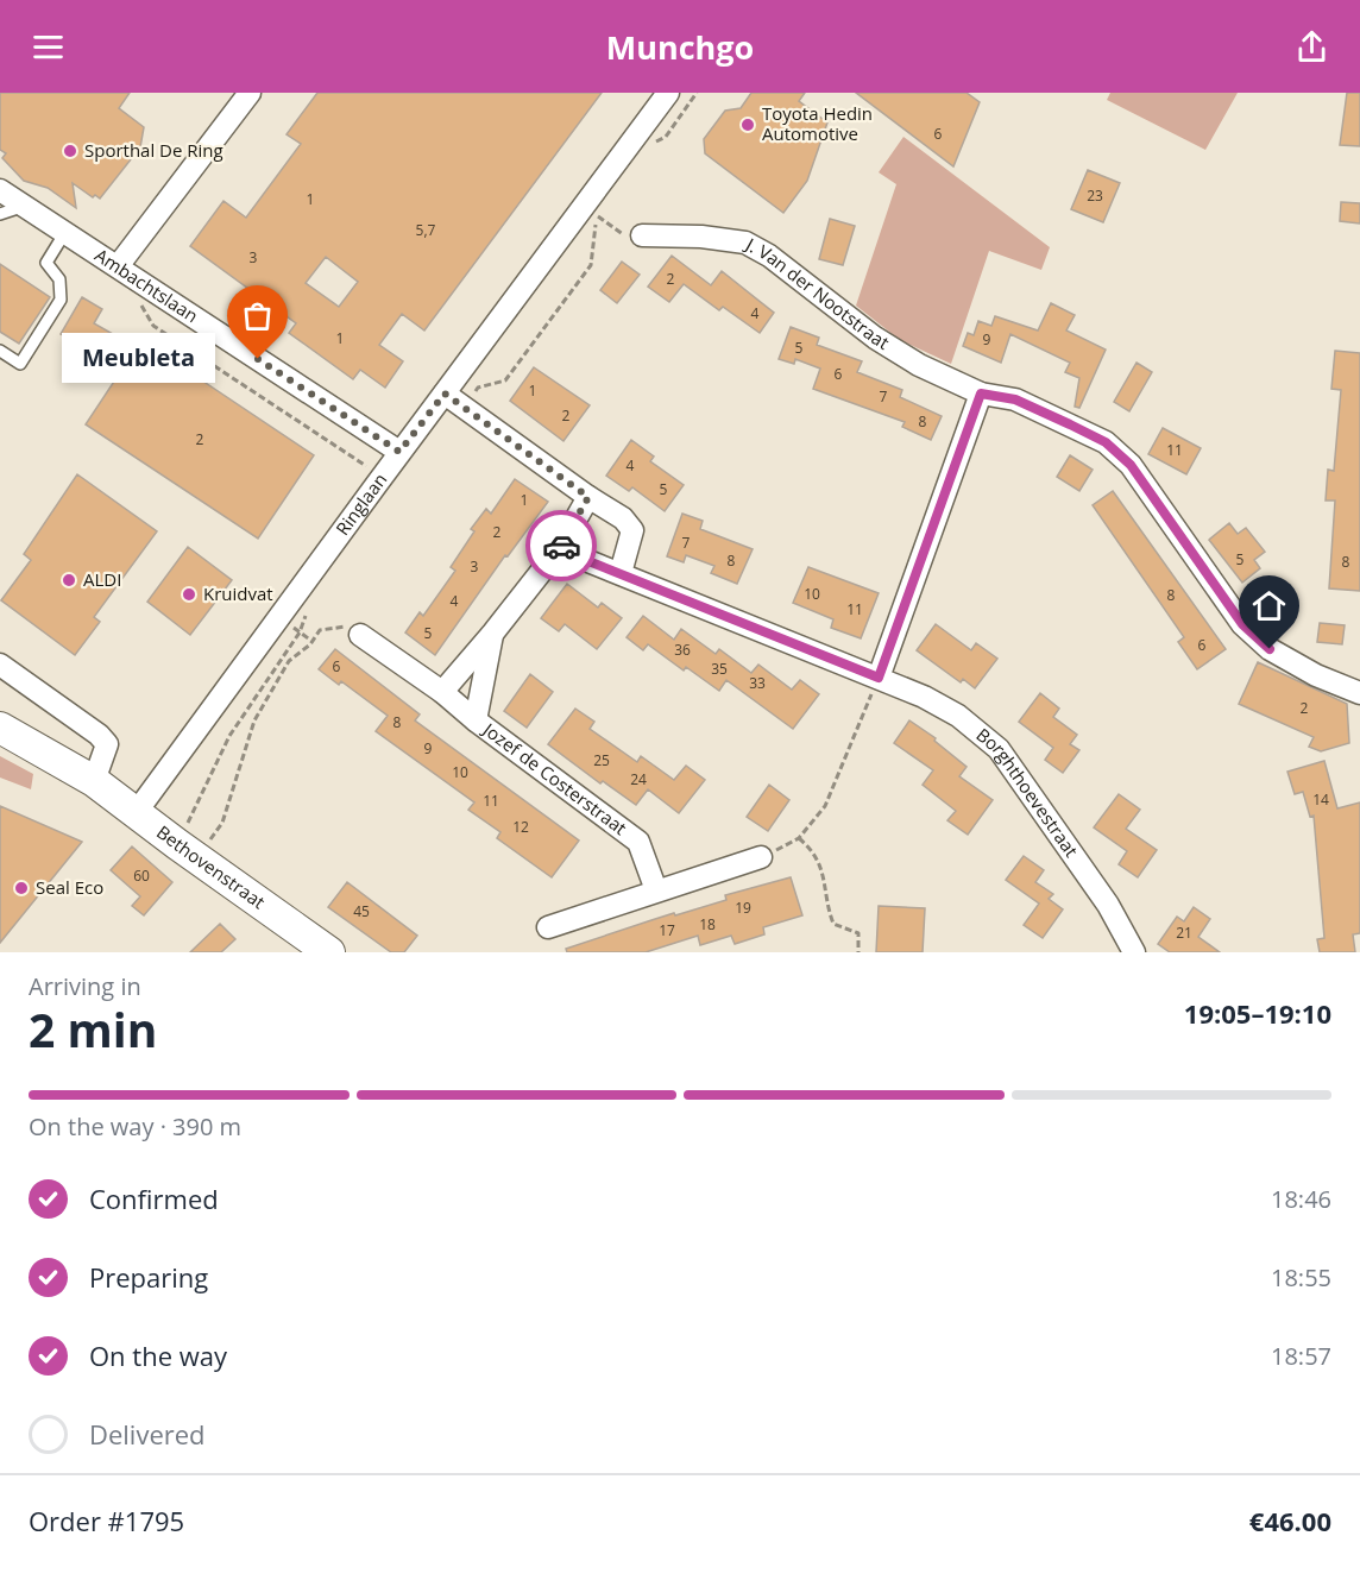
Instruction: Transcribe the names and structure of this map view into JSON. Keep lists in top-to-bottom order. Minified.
{"streets":{"main road":["Bethovenstraat"],"street":["Ambachtslaan","J. Van der Nootstraat","Ringlaan","Jozef de Costerstraat","Borghthoevestraat"]},"crossings":[["Ambachtslaan","Ringlaan"],["Ringlaan","Bethovenstraat"],["Jozef de Costerstraat","Borghthoevestraat"]],"places":["Toyota Hedin Automotive","Sporthal De Ring","Meubleta","ALDI","Kruidvat","Seal Eco"],"house_numbers":["6","23","1","5,7","3","2","4","1","9","5","6","1","7","2","8","2","11","4","5","1","2","7","5","8","8","3","10","8","4","11","5","6","36","6","35","33","2","8","9","25","10","24","14","11","12","60","19","45","18","17","21"],"page":{"header":"Munchgo","bubble":"Meubleta","heading":["2 min","Arriving in","19:05–19:10"],"panel":["Order #1795","€46.00"],"bar":"On the way · 390 m","list":[["Confirmed","18:46"],["Preparing","18:55"],["On the way","18:57"],"Delivered"]}}
